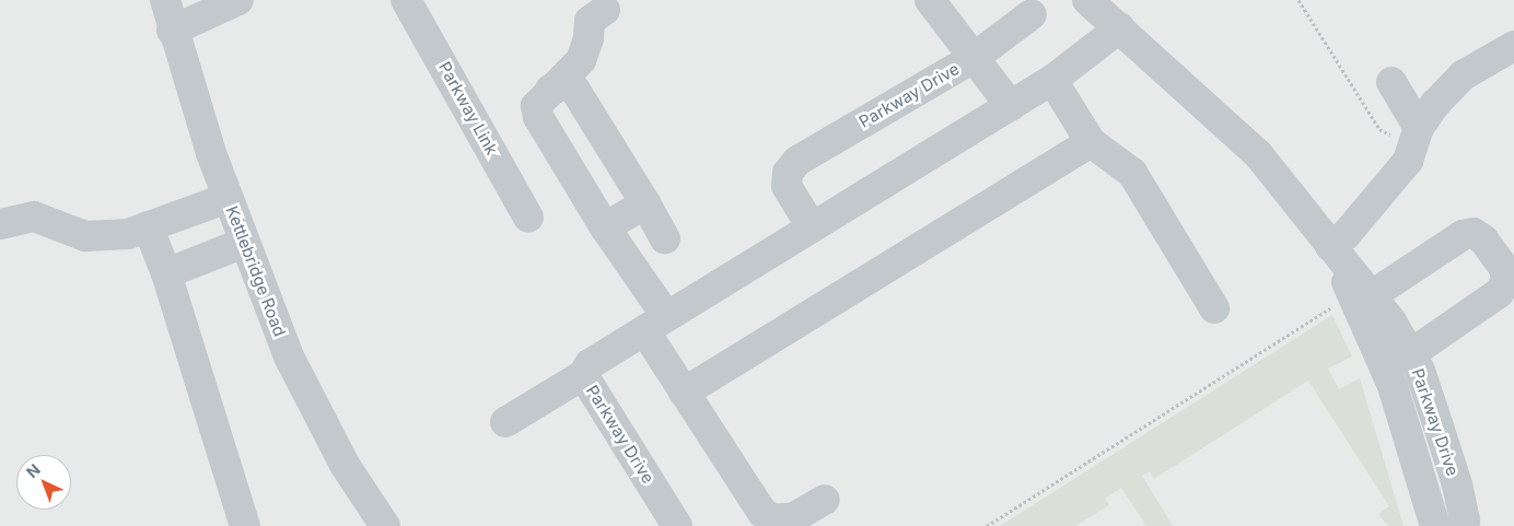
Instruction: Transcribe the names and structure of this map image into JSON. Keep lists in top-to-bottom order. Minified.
{"streets":{"street":["Parkway Drive","Parkway Link","Kettlebridge Road"]},"north":"top left"}
